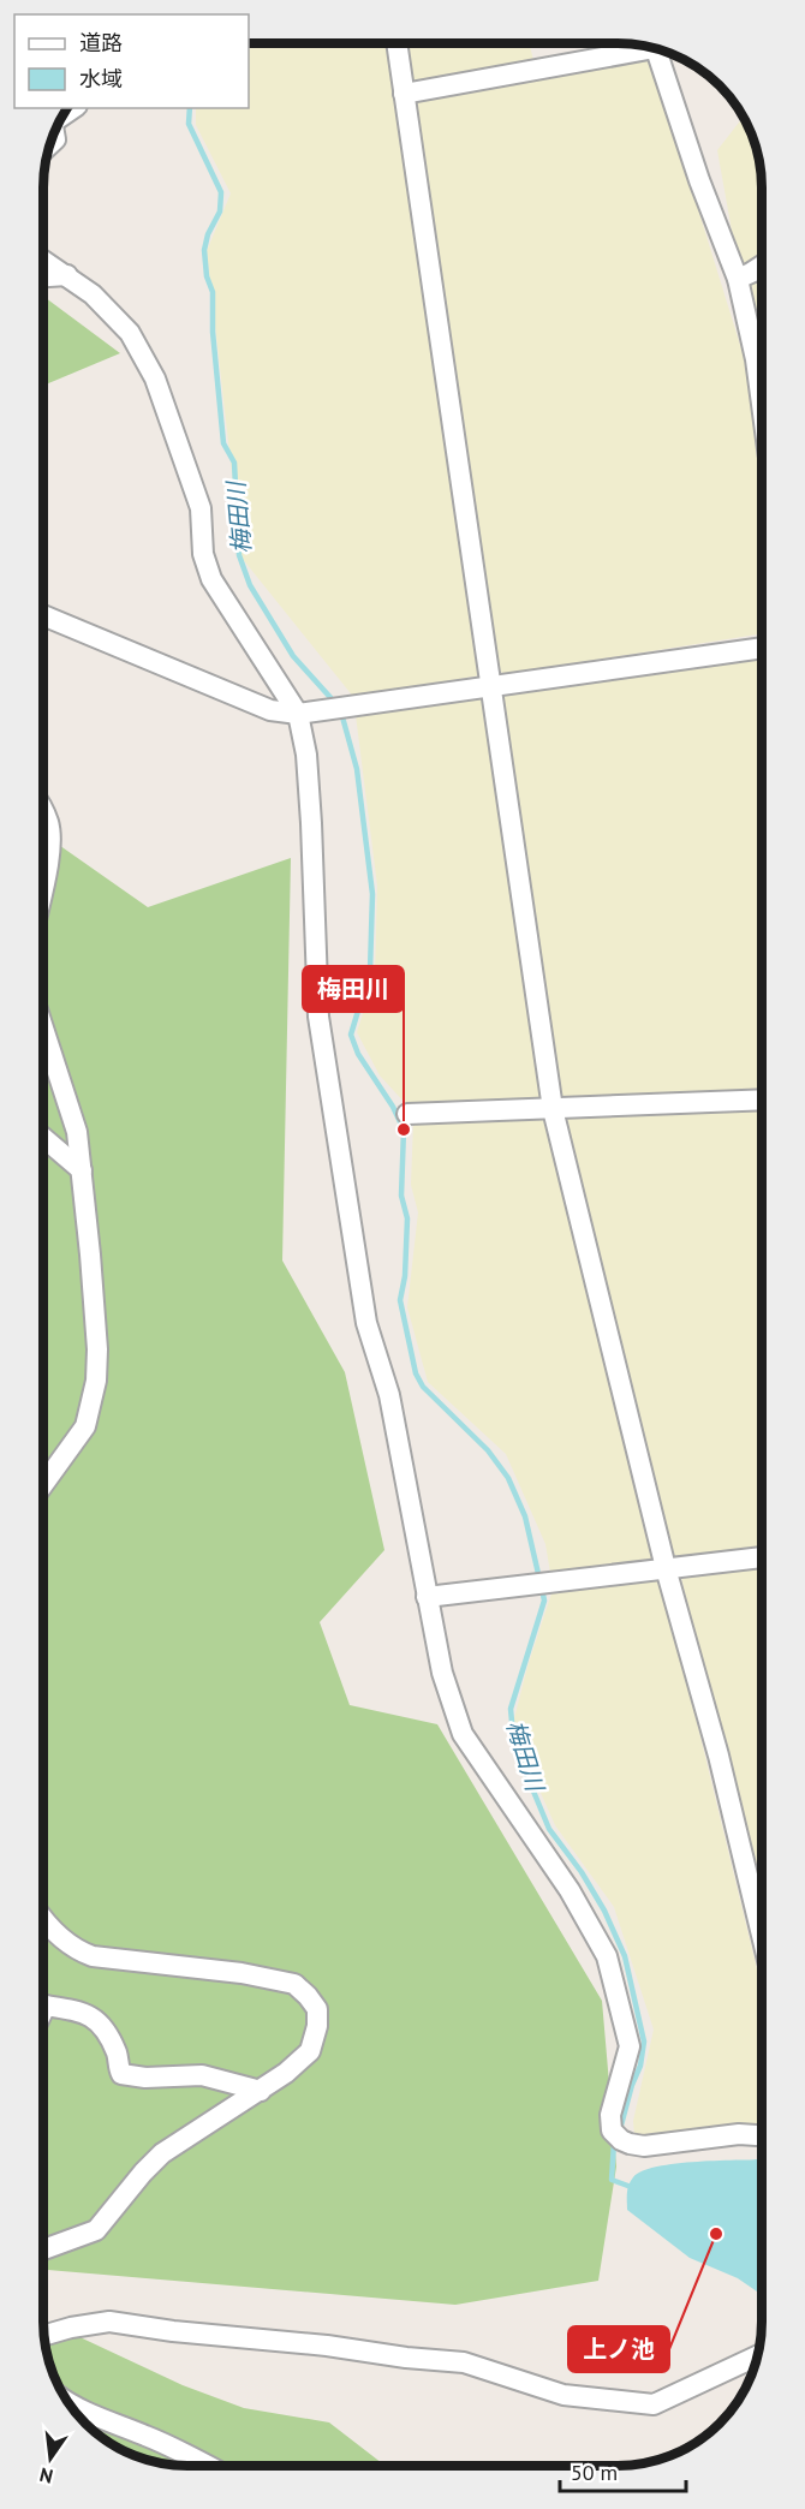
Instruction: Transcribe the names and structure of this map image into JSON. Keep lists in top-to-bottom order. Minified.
{"water":["梅田川"],"places":["梅田川","上ノ池"],"legend":["道路","水域"],"scale_bar":"50 m","north":"bottom"}
